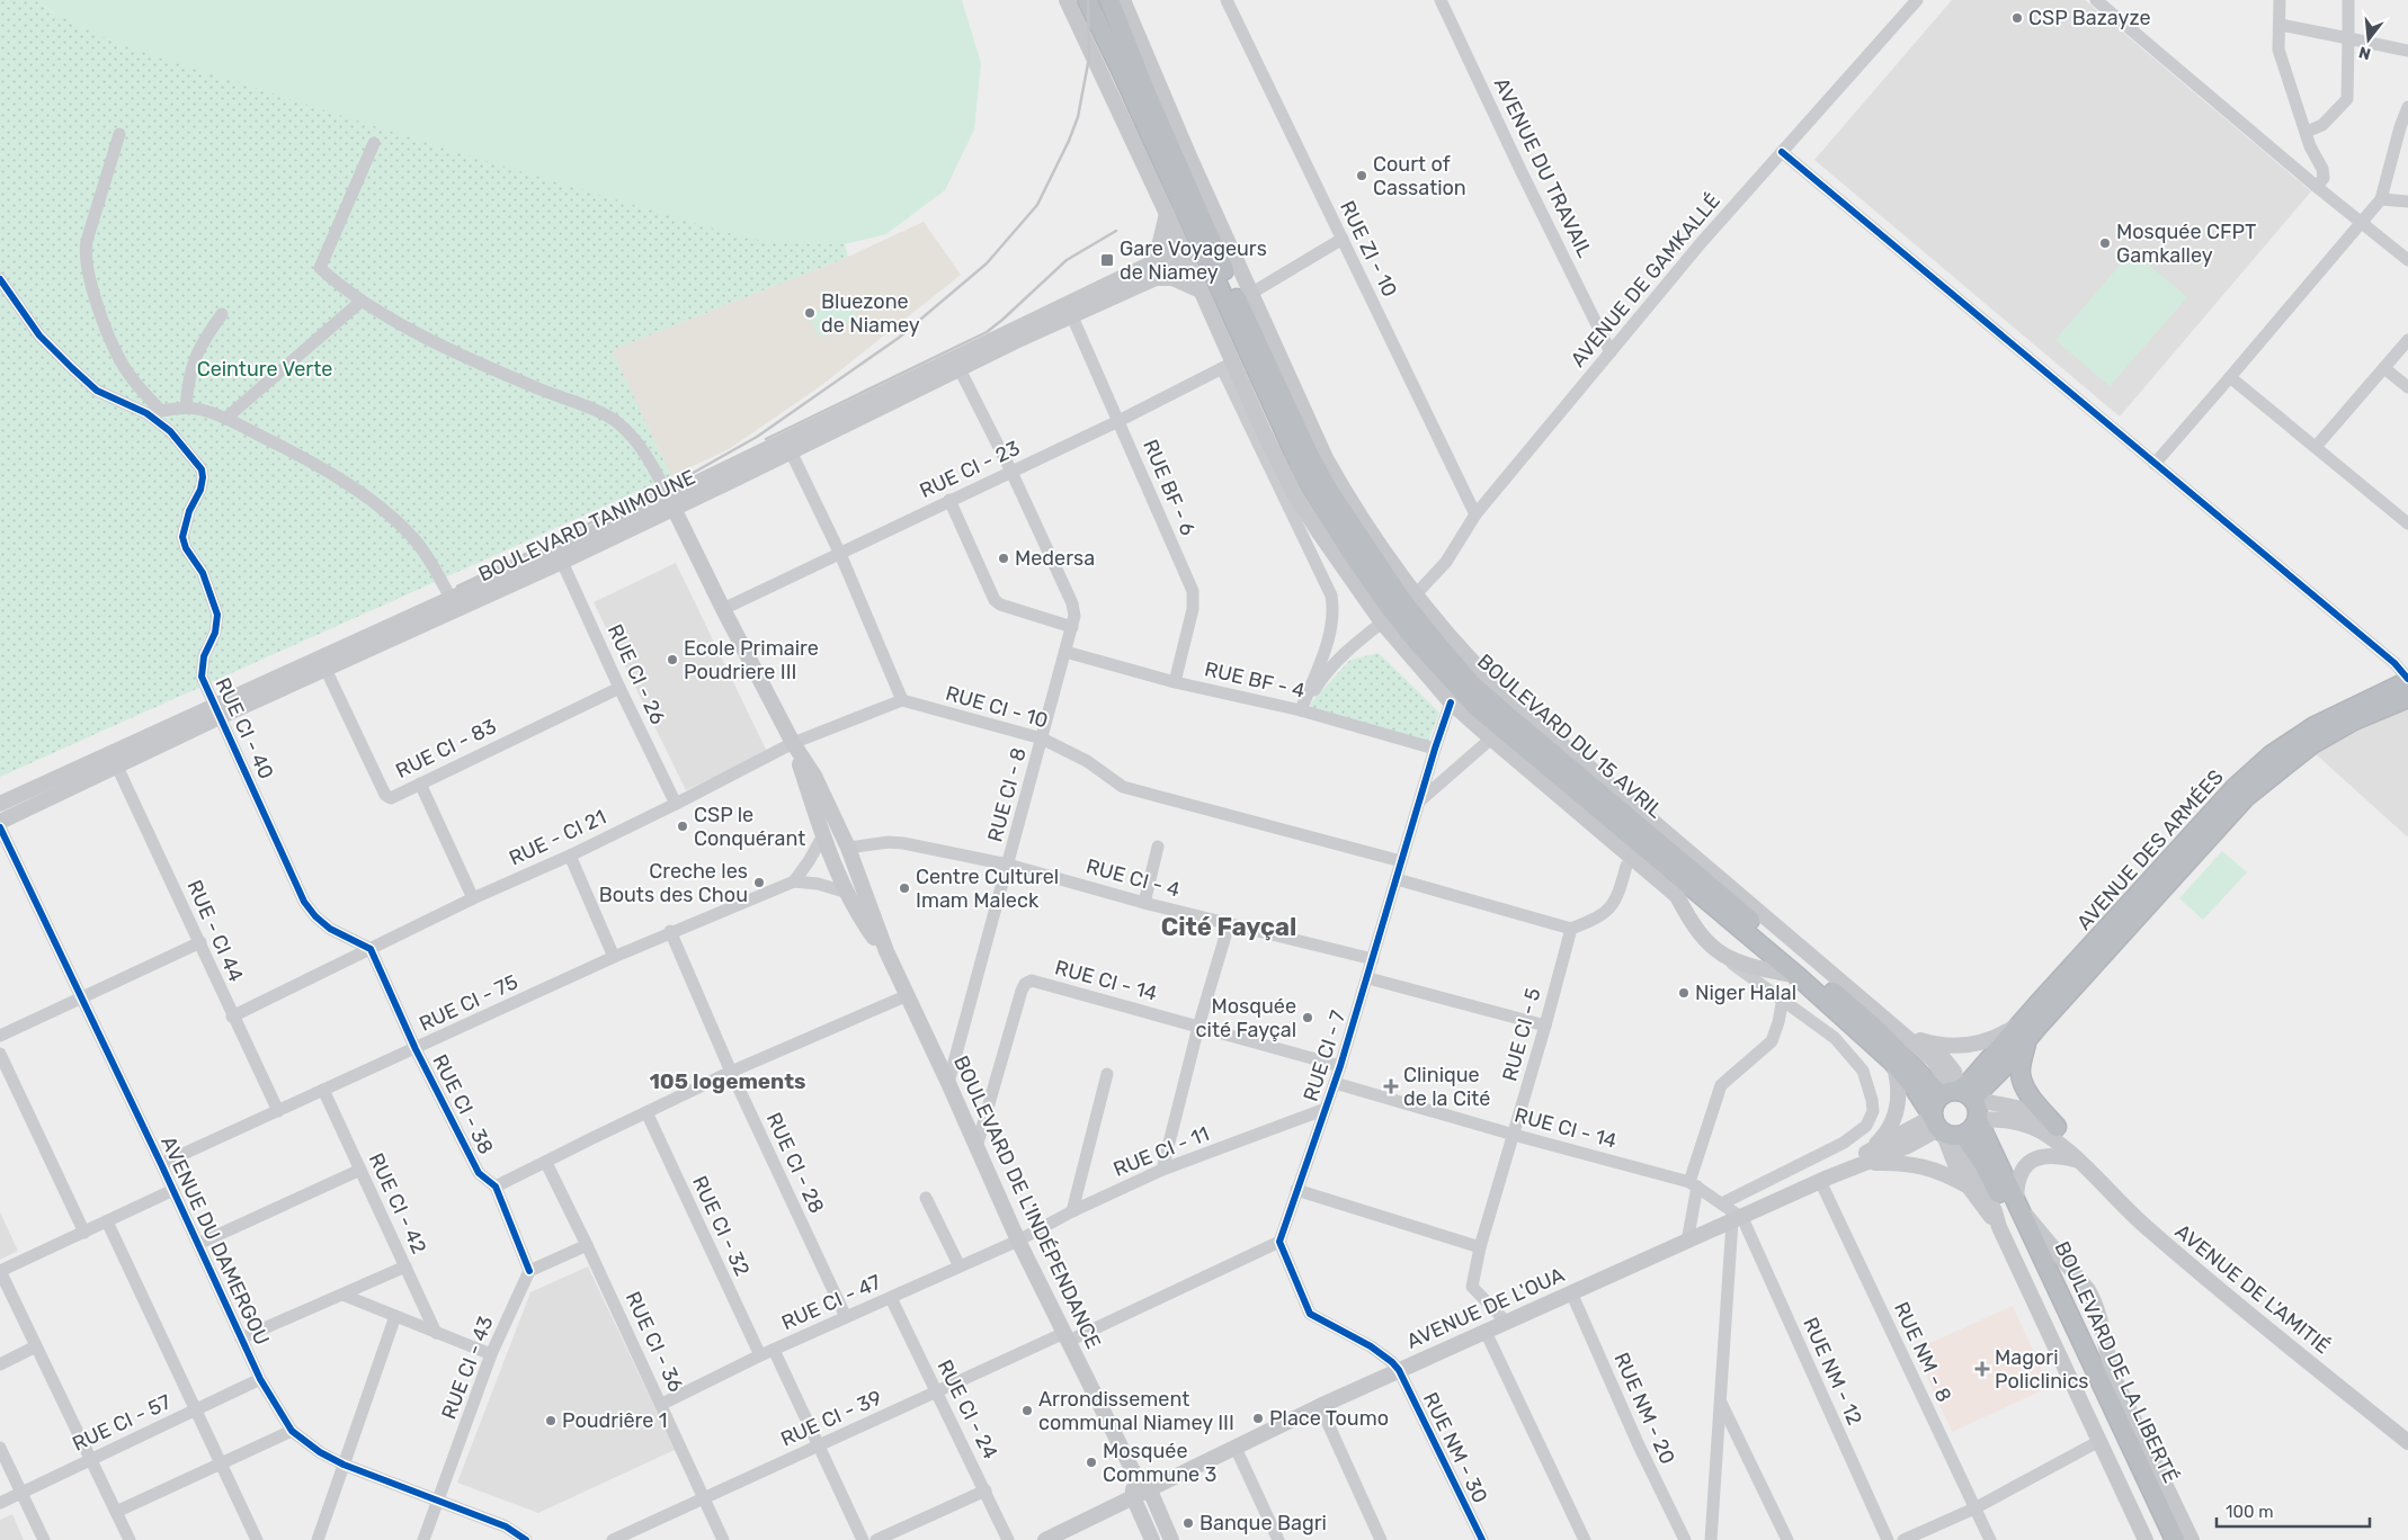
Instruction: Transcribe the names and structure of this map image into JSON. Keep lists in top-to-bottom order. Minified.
{"streets":{"highway":["BOULEVARD DU 15 AVRIL","AVENUE DES ARMÉES","BOULEVARD DE LA LIBERTÉ"],"main road":["BOULEVARD TANIMOUNE","BOULEVARD DE L'INDÉPENDANCE","AVENUE DE L'AMITIÉ","AVENUE DE L'OUA"],"street":["AVENUE DU TRAVAIL","RUE ZI - 10","AVENUE DE GAMKALLÉ","RUE CI - 23","RUE BF - 6","RUE CI - 26","RUE BF - 4","RUE CI - 10","RUE CI - 40","RUE CI - 83","RUE CI - 8","RUE - CI 21","RUE CI - 4","RUE - CI 44","RUE CI - 14","RUE CI - 75","RUE CI - 5","RUE CI - 7","RUE CI - 38","RUE CI - 11","RUE CI - 28","RUE CI - 42","RUE CI - 32","AVENUE DU DAMERGOU","RUE CI - 47","RUE CI - 36","RUE NM - 8","RUE CI - 43","RUE NM - 12","RUE NM - 20","RUE CI - 24","RUE CI - 39","RUE CI - 57","RUE NM - 30"]},"crossings":[["AVENUE DU TRAVAIL","AVENUE DE GAMKALLÉ"],["RUE ZI - 10","AVENUE DE GAMKALLÉ"],["AVENUE DE GAMKALLÉ","BOULEVARD DU 15 AVRIL"],["RUE CI - 23","RUE BF - 6"],["RUE CI - 23","RUE CI - 8"],["RUE CI - 23","BOULEVARD DE L'INDÉPENDANCE"],["RUE BF - 6","BOULEVARD TANIMOUNE"],["RUE BF - 6","RUE BF - 4"],["BOULEVARD TANIMOUNE","RUE CI - 26"],["BOULEVARD TANIMOUNE","RUE CI - 40"],["BOULEVARD TANIMOUNE","RUE CI - 83"],["BOULEVARD TANIMOUNE","RUE CI - 8"],["BOULEVARD TANIMOUNE","RUE - CI 44"],["BOULEVARD TANIMOUNE","BOULEVARD DE L'INDÉPENDANCE"],["RUE CI - 26","RUE CI - 83"],["RUE CI - 26","RUE - CI 21"],["RUE BF - 4","RUE CI - 8"],["RUE BF - 4","RUE CI - 7"],["RUE CI - 10","RUE CI - 8"],["RUE CI - 10","RUE - CI 21"],["RUE CI - 10","RUE CI - 7"],["RUE CI - 40","RUE - CI 21"],["RUE CI - 40","RUE CI - 38"],["BOULEVARD DU 15 AVRIL","AVENUE DES ARMÉES"],["BOULEVARD DU 15 AVRIL","BOULEVARD DE LA LIBERTÉ"],["RUE CI - 8","RUE CI - 4"],["RUE CI - 8","BOULEVARD DE L'INDÉPENDANCE"],["RUE - CI 21","RUE - CI 44"],["RUE - CI 21","RUE CI - 38"],["RUE - CI 21","BOULEVARD DE L'INDÉPENDANCE"],["AVENUE DES ARMÉES","BOULEVARD DE LA LIBERTÉ"],["RUE CI - 4","RUE CI - 7"],["RUE CI - 4","BOULEVARD DE L'INDÉPENDANCE"],["RUE - CI 44","RUE CI - 75"],["RUE CI - 14","RUE CI - 5"],["RUE CI - 14","RUE CI - 7"],["RUE CI - 14","BOULEVARD DE L'INDÉPENDANCE"],["RUE CI - 14","AVENUE DE L'OUA"],["RUE CI - 14","RUE NM - 12"],["RUE CI - 75","RUE CI - 38"],["RUE CI - 75","RUE CI - 28"],["RUE CI - 75","BOULEVARD DE L'INDÉPENDANCE"],["RUE CI - 75","RUE CI - 42"],["RUE CI - 75","AVENUE DU DAMERGOU"],["RUE CI - 5","AVENUE DE L'OUA"],["RUE CI - 7","RUE CI - 11"],["RUE CI - 7","RUE CI - 39"],["RUE CI - 38","RUE CI - 43"],["RUE CI - 11","BOULEVARD DE L'INDÉPENDANCE"],["RUE CI - 11","RUE CI - 47"],["RUE CI - 28","RUE CI - 47"],["BOULEVARD DE L'INDÉPENDANCE","RUE CI - 47"],["BOULEVARD DE L'INDÉPENDANCE","AVENUE DE L'OUA"],["BOULEVARD DE L'INDÉPENDANCE","RUE CI - 39"],["RUE CI - 32","RUE CI - 47"],["AVENUE DU DAMERGOU","RUE CI - 43"],["AVENUE DU DAMERGOU","RUE CI - 57"],["RUE CI - 47","RUE CI - 36"],["RUE CI - 47","RUE CI - 24"],["AVENUE DE L'OUA","RUE NM - 8"],["AVENUE DE L'OUA","RUE NM - 12"],["AVENUE DE L'OUA","RUE NM - 20"],["AVENUE DE L'OUA","RUE NM - 30"],["RUE CI - 36","RUE CI - 39"],["RUE CI - 24","RUE CI - 39"]],"districts":["Cité Fayçal","105 logements"],"parks":["Ceinture Verte"],"places":{"other":["CSP Bazayze","Court of Cassation","Mosquée CFPT Gamkalley","Bluezone de Niamey","Medersa","Ecole Primaire Poudriere III","CSP le Conquérant","Creche les Bouts des Chou","Centre Culturel Imam Maleck","Niger Halal","Mosquée cité Fayçal","Arrondissement communal Niamey III","Place Toumo","Poudriêre 1","Mosquée Commune 3","Banque Bagri"],"transit":["Gare Voyageurs de Niamey"],"health":["Clinique de la Cité","Magori Policlinics"]},"scale_bar":"100 m","north":"bottom"}
